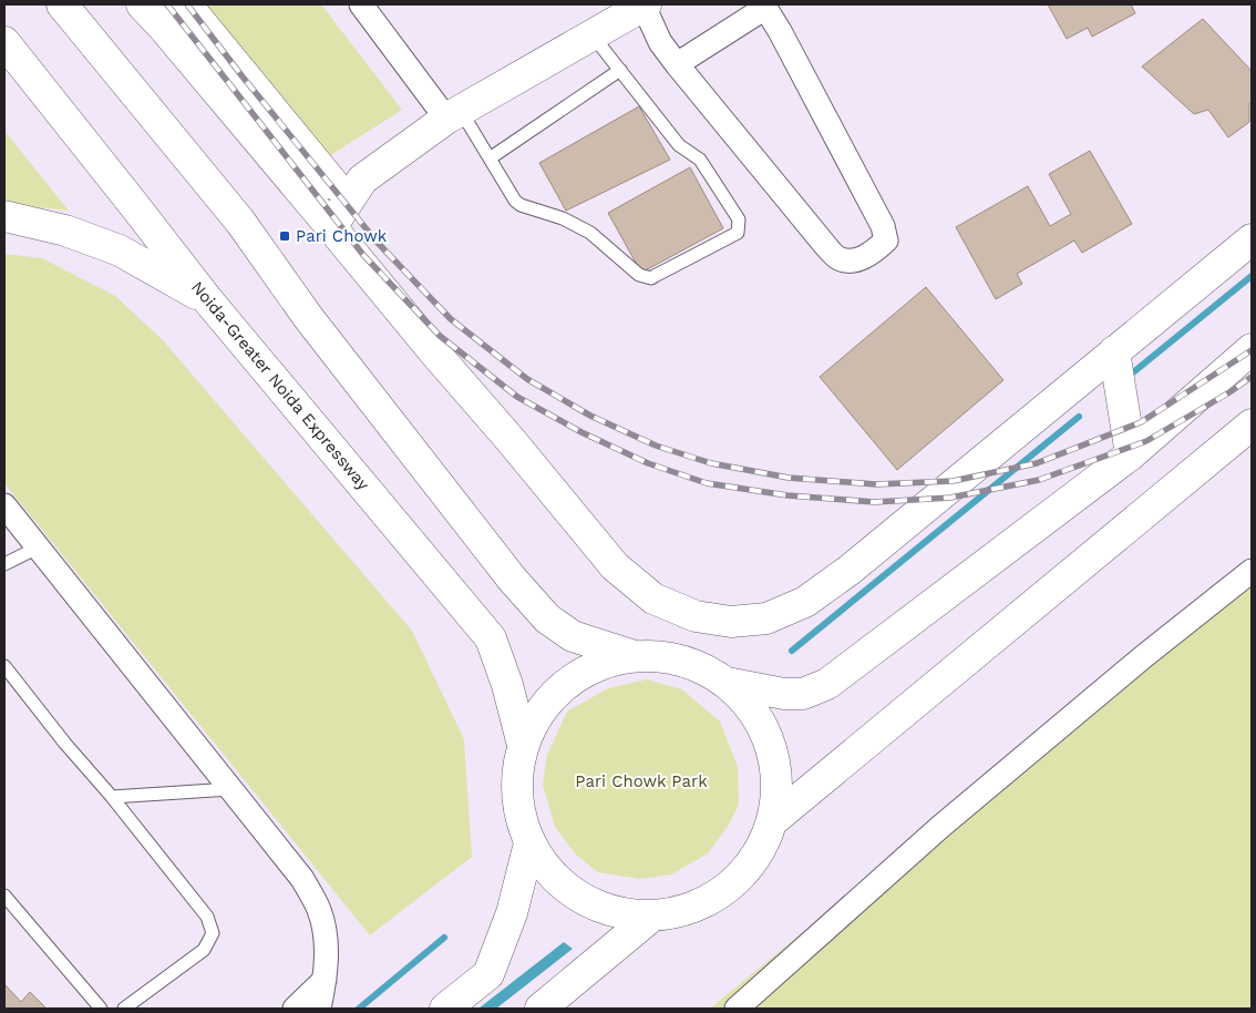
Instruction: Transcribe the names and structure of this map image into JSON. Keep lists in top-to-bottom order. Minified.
{"streets":{"main road":["Noida-Greater Noida Expressway"]},"parks":["Pari Chowk Park"],"places":{"transit":["Pari Chowk"]}}
